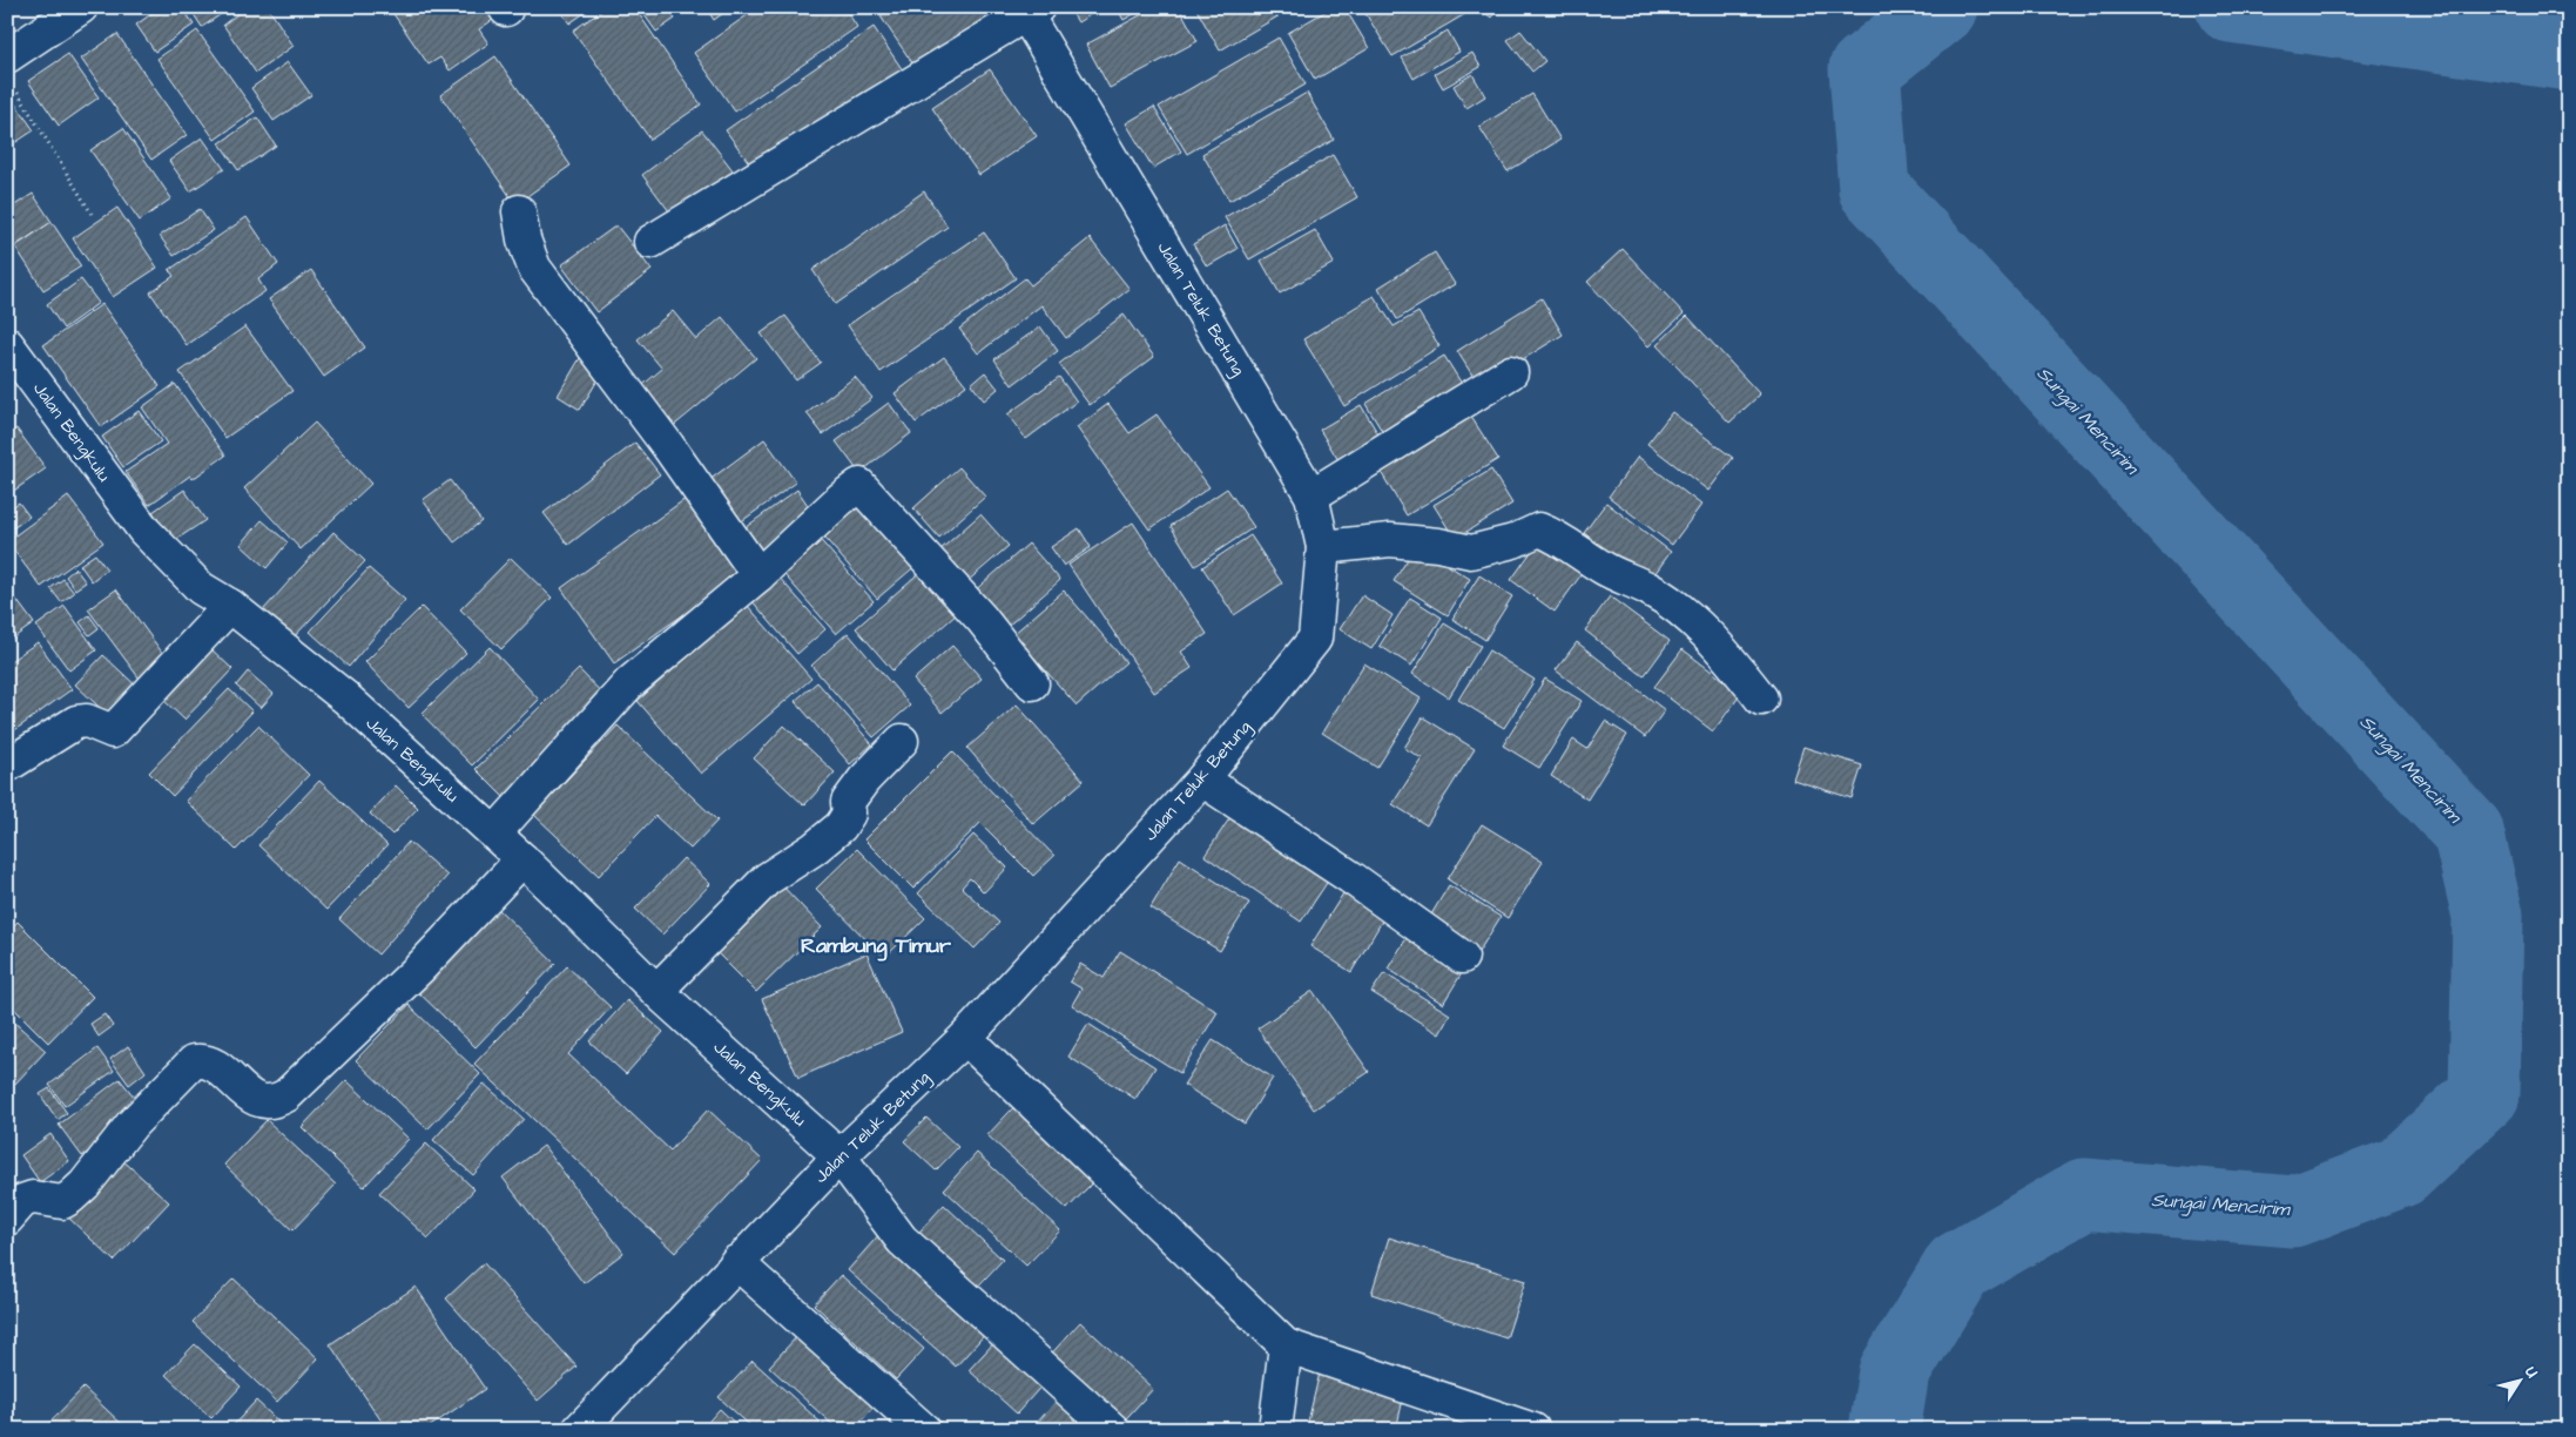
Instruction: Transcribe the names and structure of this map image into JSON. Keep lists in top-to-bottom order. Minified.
{"streets":{"street":["Jalan Teluk Betung","Jalan Bengkulu"]},"crossings":[["Jalan Teluk Betung","Jalan Bengkulu"]],"districts":["Rambung Timur"],"water":["Sungai Mencirim"],"north":"top right"}
